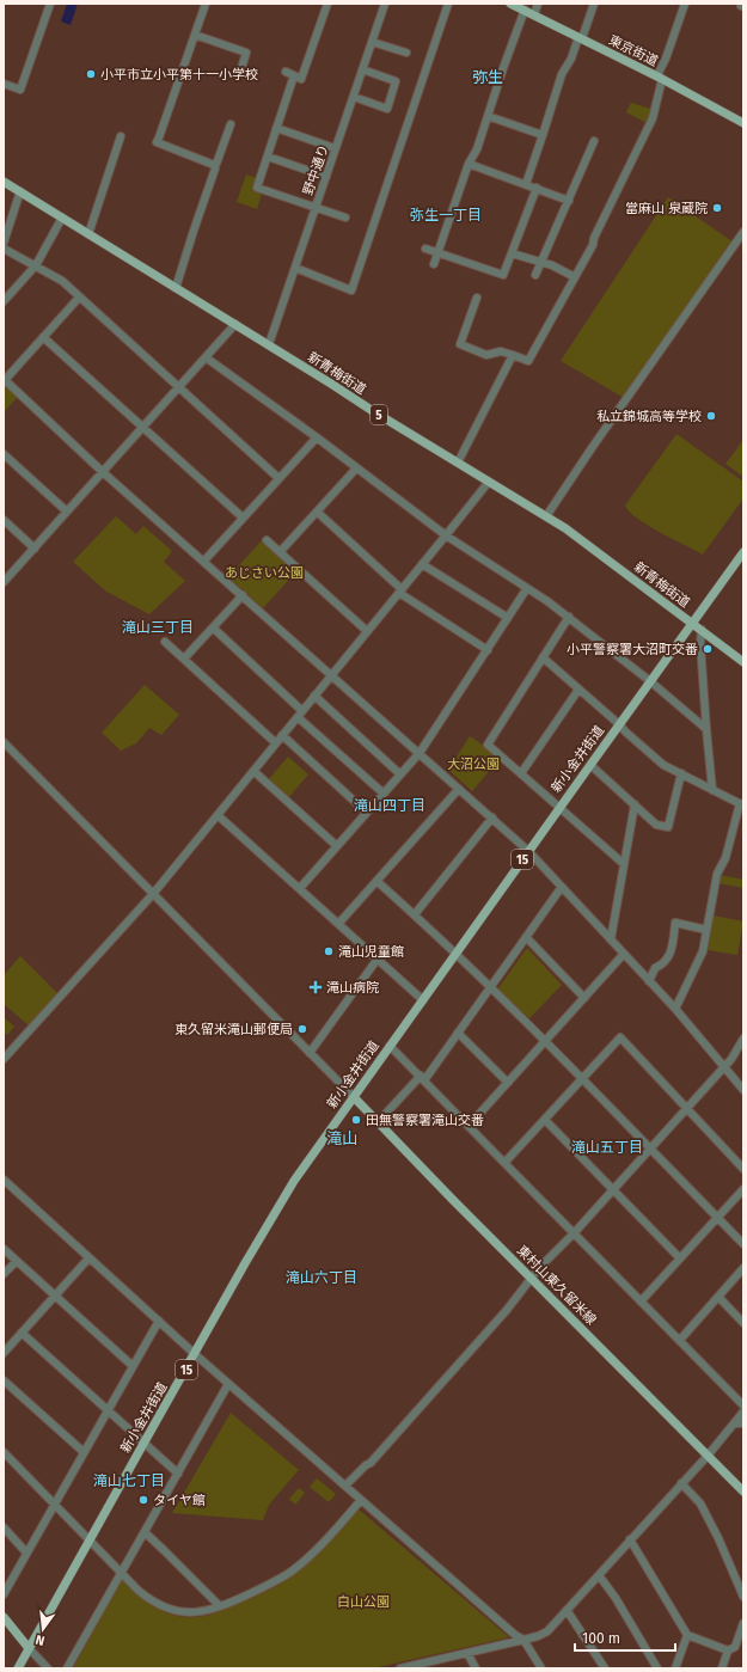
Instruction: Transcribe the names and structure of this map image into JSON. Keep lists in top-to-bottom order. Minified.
{"streets":{"main road":["東京街道","新青梅街道","5","新小金井街道","15","東村山東久留米線"],"street":["野中通り"]},"crossings":[["野中通り","新青梅街道"],["新青梅街道","新小金井街道"],["新小金井街道","東村山東久留米線"]],"districts":["弥生","弥生一丁目","滝山三丁目","滝山四丁目","滝山","滝山五丁目","滝山六丁目","滝山七丁目"],"parks":["あじさい公園","大沼公園","白山公園"],"places":{"other":["小平市立小平第十一小学校","當麻山 泉蔵院","私立錦城高等学校","小平警察署大沼町交番","滝山児童館","東久留米滝山郵便局","田無警察署滝山交番","タイヤ館"],"health":["滝山病院"]},"scale_bar":"100 m","north":"bottom"}
